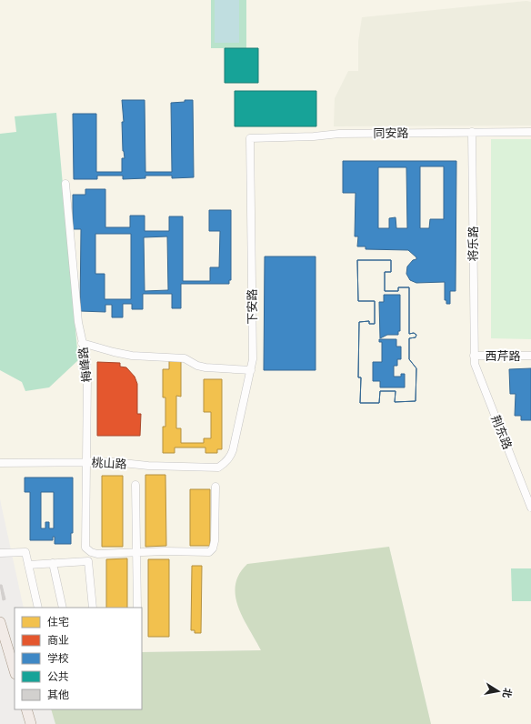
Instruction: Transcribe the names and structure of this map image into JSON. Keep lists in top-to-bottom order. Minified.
{"streets":{"street":["同安路","将乐路","下安路","西芹路","梅峰路","荆东路","桃山路"]},"crossings":[["同安路","将乐路"],["同安路","下安路"],["将乐路","西芹路"],["将乐路","荆东路"],["下安路","桃山路"],["西芹路","荆东路"],["梅峰路","桃山路"]],"legend":["住宅","商业","学校","公共","其他"],"north":"right"}
